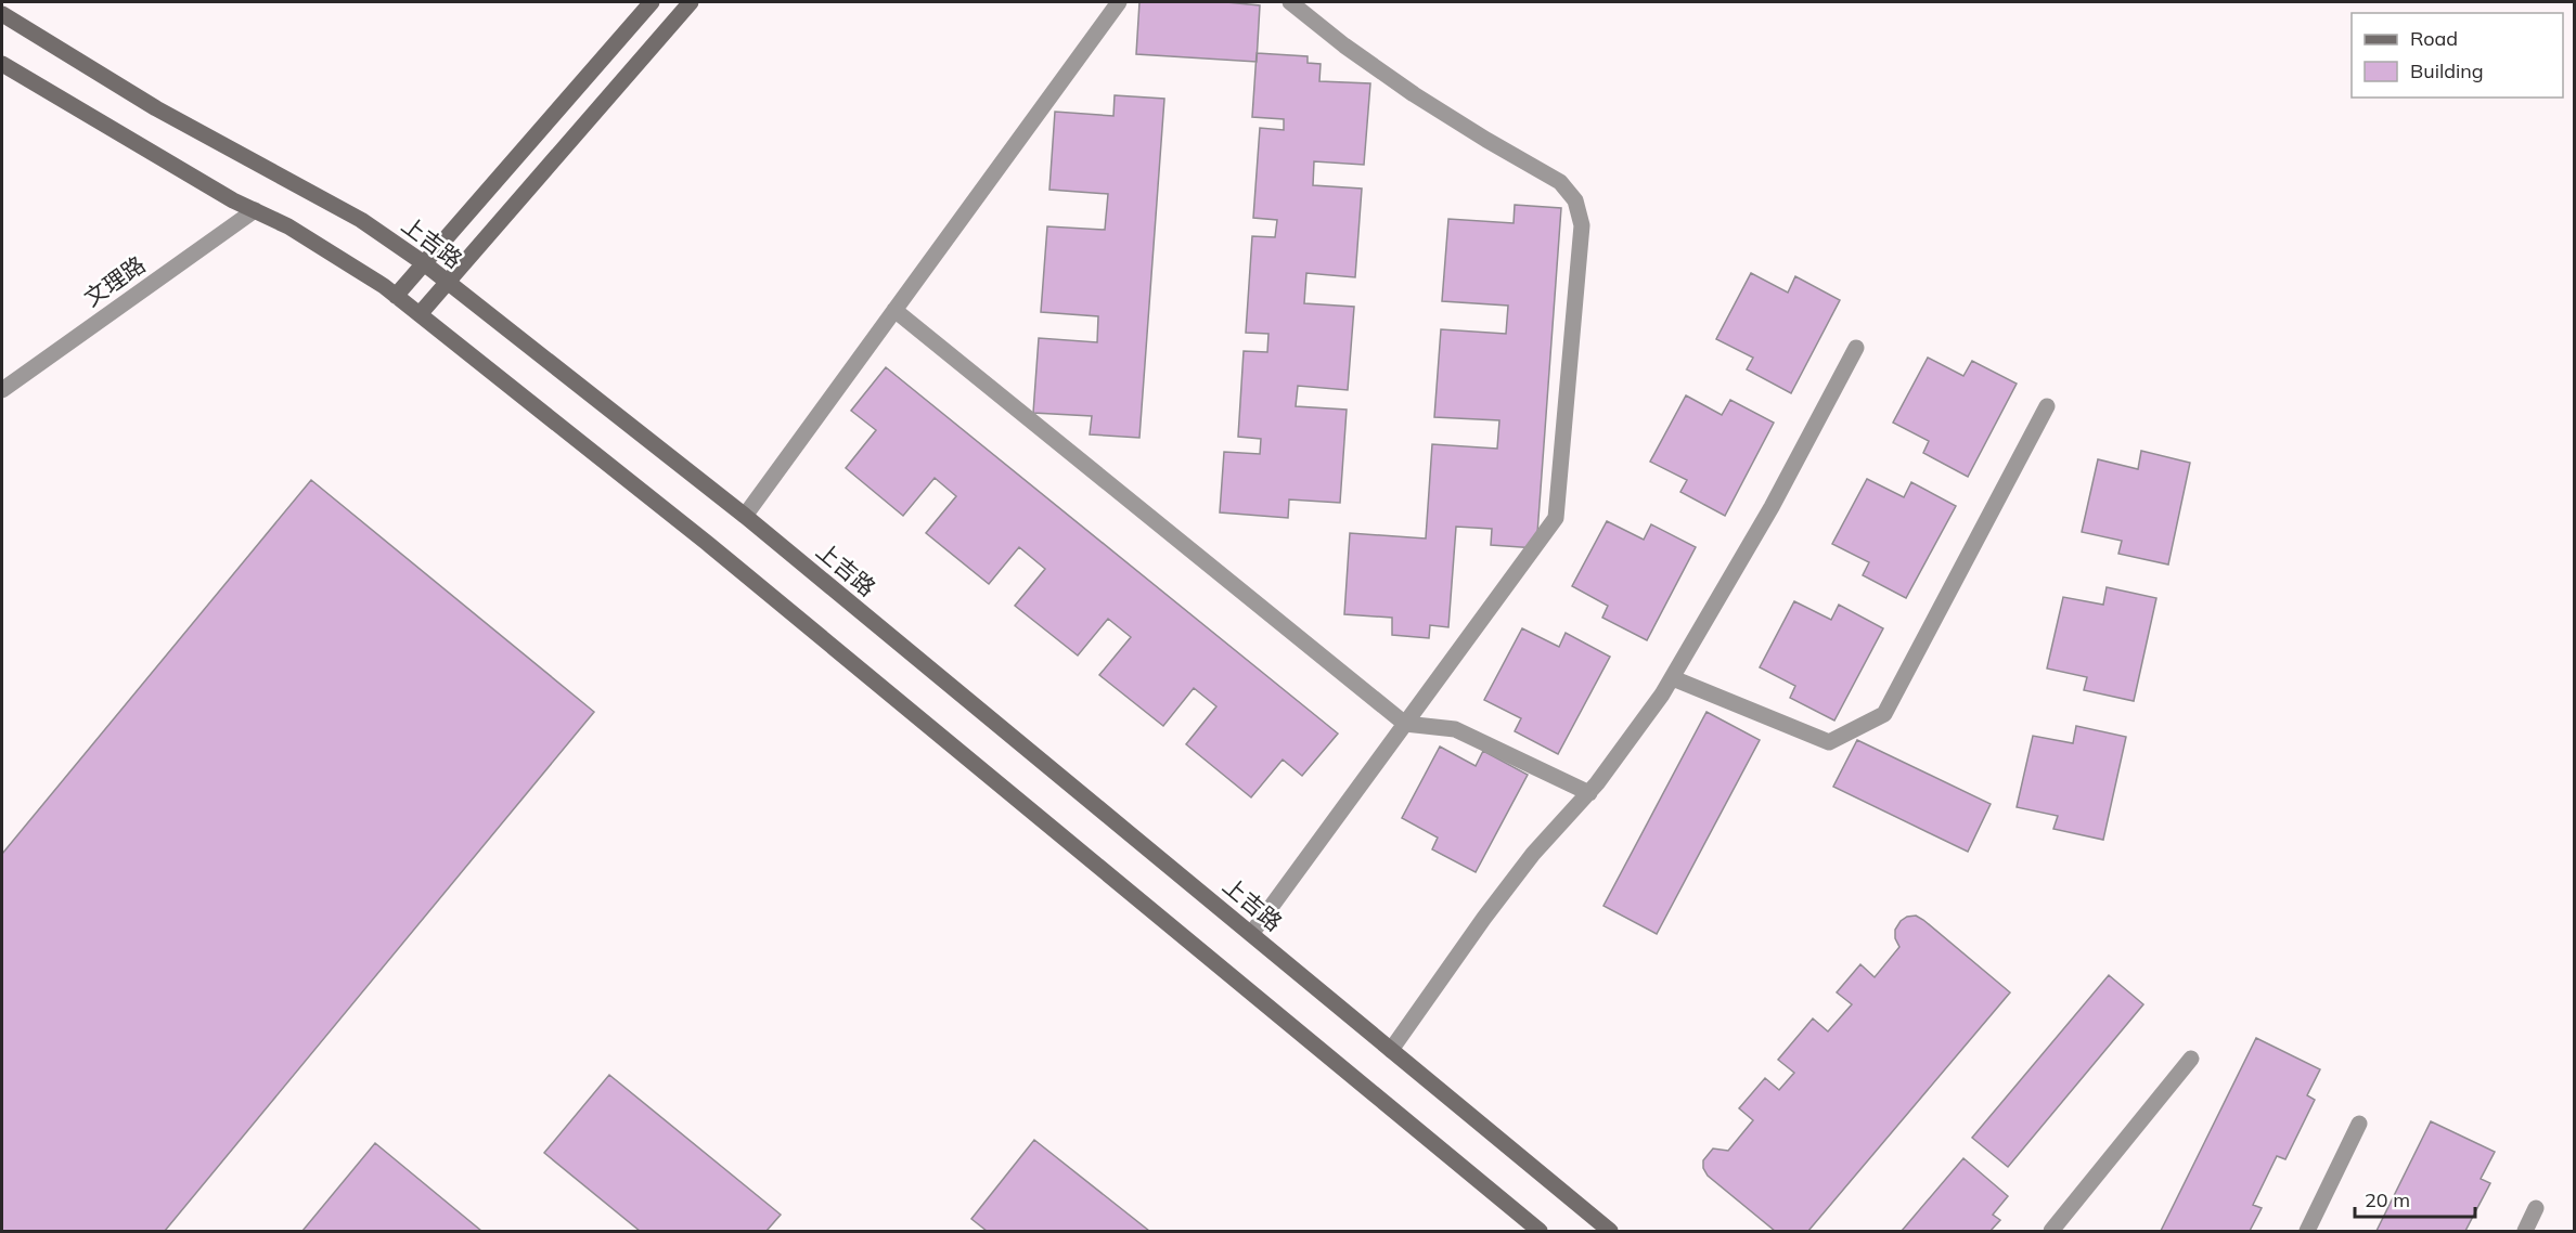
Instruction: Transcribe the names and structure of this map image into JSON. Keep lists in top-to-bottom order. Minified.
{"streets":{"main road":["上吉路"],"street":["文理路"]},"legend":["Road","Building"],"scale_bar":"20 m"}
